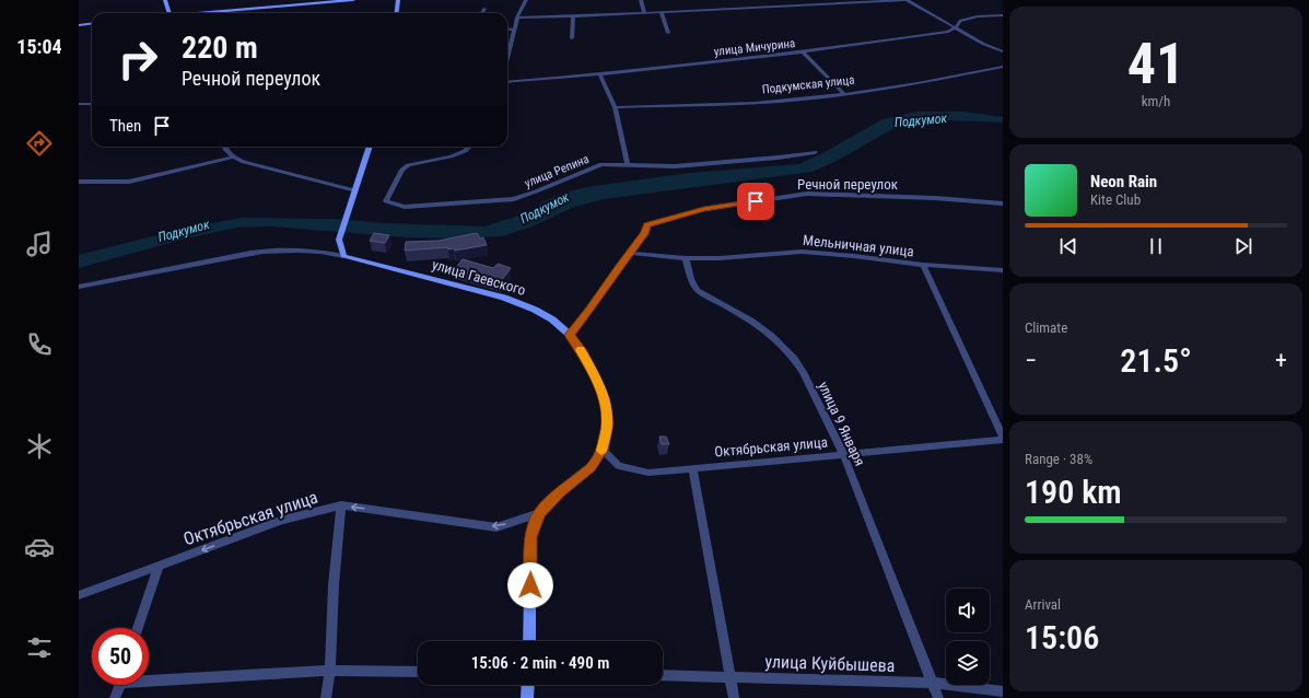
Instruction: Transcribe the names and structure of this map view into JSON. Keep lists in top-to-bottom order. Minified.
{"streets":{"main road":["улица Гаевского"],"street":["улица Мичурина","Подкумская улица","улица Репина","Речной переулок","Мельничная улица","улица 9 Января","Октябрьская улица","улица Куйбышева"]},"crossings":[["Речной переулок","улица Гаевского"],["Мельничная улица","улица 9 Января"],["улица Гаевского","Октябрьская улица"],["улица 9 Января","Октябрьская улица"],["улица 9 Января","улица Куйбышева"]],"one_way":["Октябрьская улица"],"water":["Подкумок"],"page":{"tabs":"15:04","tile":[["41","km/h"],"Climate",["Range · 38%","190 km"],["Arrival","15:06"]],"turn":["220 m","Речной переулок"],"then":"Then","song":["Neon Rain","Kite Club"],"heat":["−","21.5°","+"],"limit":"50","trip":"15:06 · 2 min · 490 m"}}
